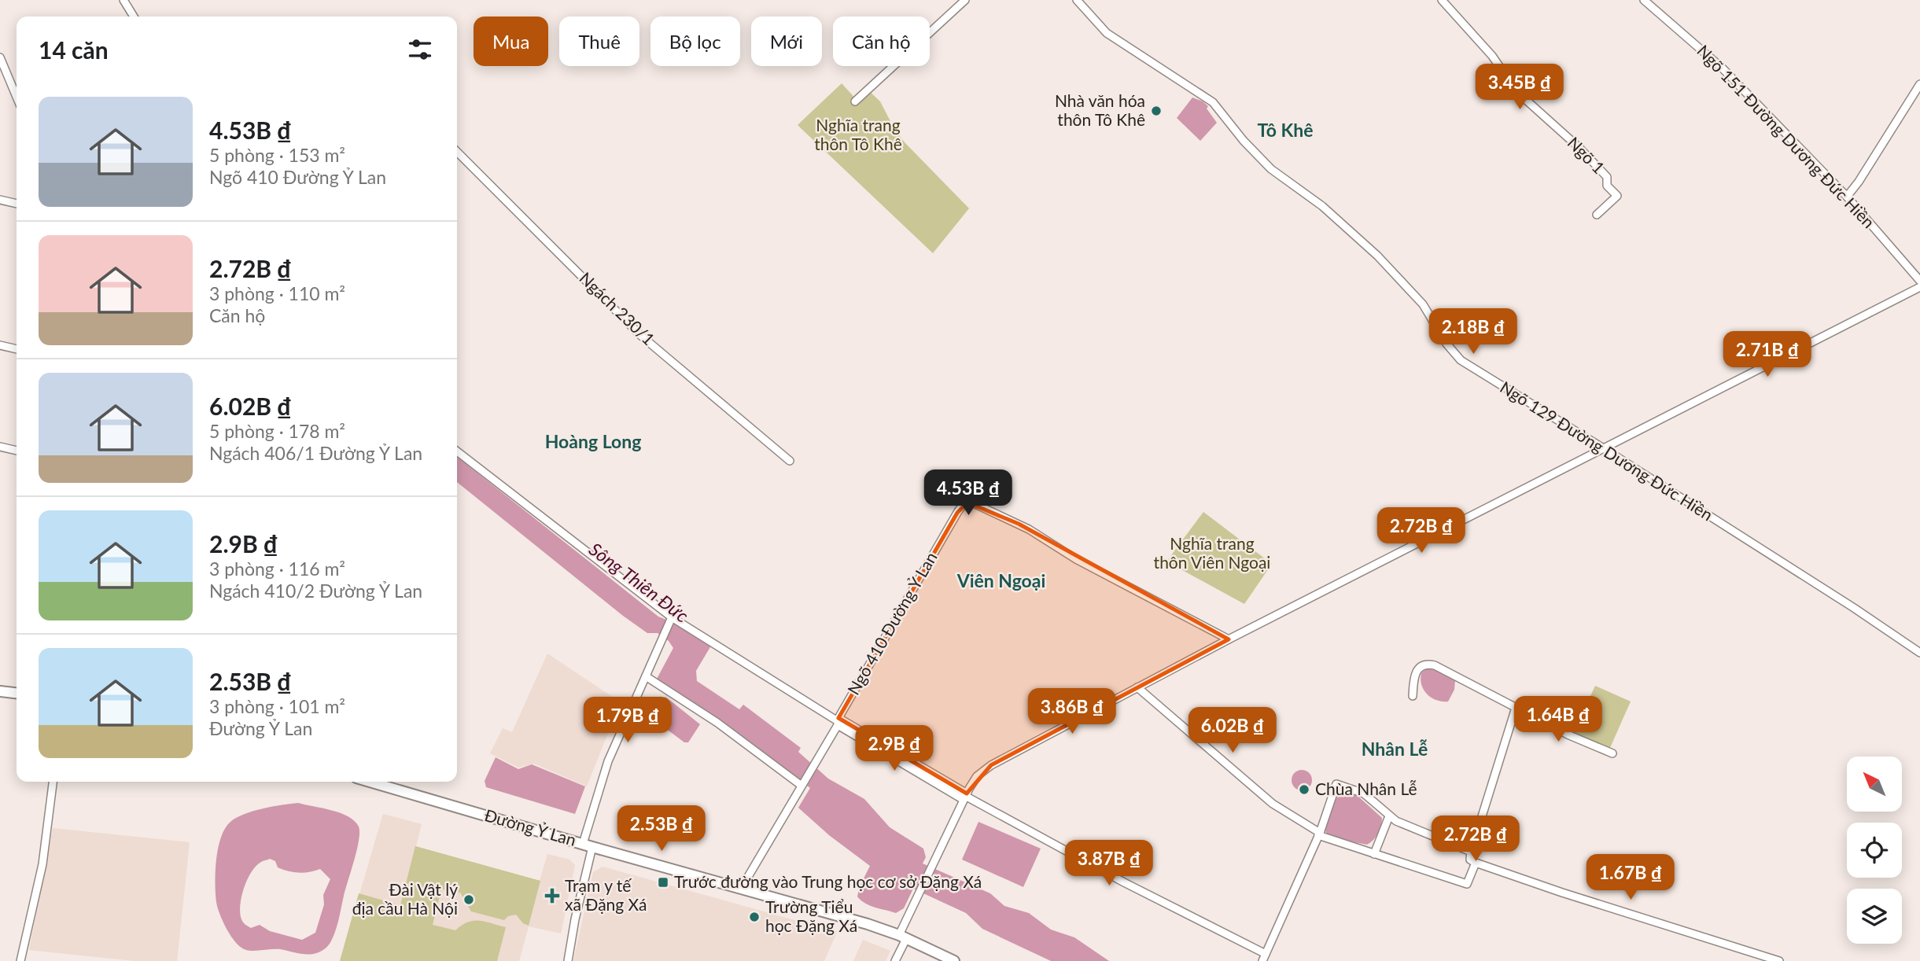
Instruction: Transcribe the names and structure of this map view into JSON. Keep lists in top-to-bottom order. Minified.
{"streets":{"main road":["Đường Ỷ Lan"],"street":["Ngõ 151 Đường Dương Đức Hiền","Ngõ 1","Ngách 230/1","Ngõ 129 Đường Dương Đức Hiền","Ngõ 410 Đường Ỷ Lan"]},"crossings":[["Ngõ 410 Đường Ỷ Lan","Đường Ỷ Lan"]],"districts":["Tô Khê","Hoàng Long","Viên Ngoại","Nhân Lễ"],"water":["Sông Thiên Đức"],"parks":["Nghĩa trang thôn Tô Khê","Nghĩa trang thôn Viên Ngoại"],"places":{"other":["Nhà văn hóa thôn Tô Khê","Chùa Nhân Lễ","Đài Vật lý địa cầu Hà Nội","Trường Tiểu học Đặng Xá"],"transit":["Trước đường vào Trung học cơ sở Đặng Xá"],"health":["Trạm y tế xã Đặng Xá"]},"north":"top left","page":{"chip":["Mua","Thuê","Bộ lọc","Mới","Căn hộ"],"heading":"14 căn","price":["3.45B ₫","2.18B ₫","2.71B ₫","4.53B ₫","2.72B ₫","3.86B ₫","1.64B ₫","1.79B ₫","6.02B ₫","2.9B ₫","2.53B ₫","2.72B ₫","3.87B ₫","1.67B ₫"],"list":[{"name":"4.53B ₫","note":"5 phòng · 153 m² · Ngõ 410 Đường Ỷ Lan"},{"name":"2.72B ₫","note":"3 phòng · 110 m² · Căn hộ"},{"name":"6.02B ₫","note":"5 phòng · 178 m² · Ngách 406/1 Đường Ỷ Lan"},{"name":"2.9B ₫","note":"3 phòng · 116 m² · Ngách 410/2 Đường Ỷ Lan"},{"name":"2.53B ₫","note":"3 phòng · 101 m² · Đường Ỷ Lan"}]}}
